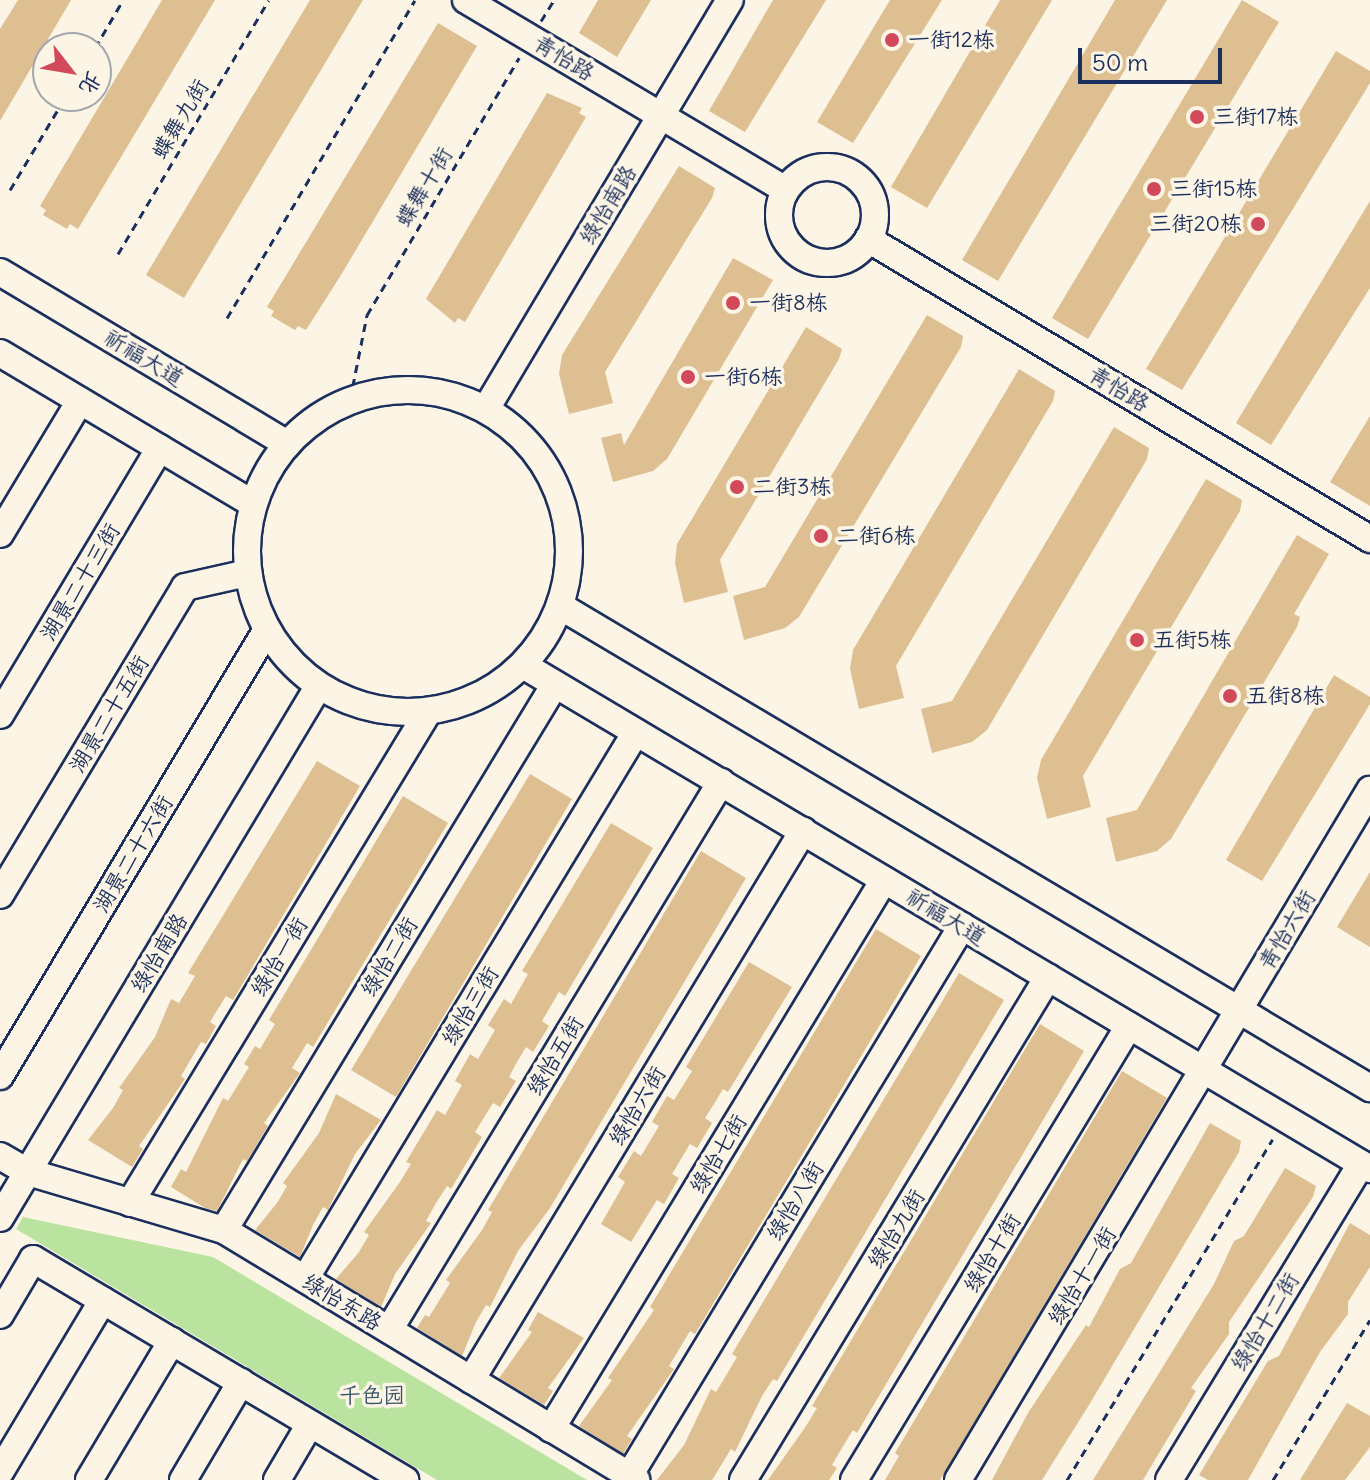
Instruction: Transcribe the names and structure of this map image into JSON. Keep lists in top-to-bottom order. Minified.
{"streets":{"street":["青怡路","绿怡南路","祈福大道","湖景二十三街","湖景二十五街","湖景二十六街","青怡六街","绿怡一街","绿怡二街","绿怡三街","绿怡五街","绿怡六街","绿怡七街","绿怡八街","绿怡九街","绿怡十街","绿怡十一街","绿怡东路","绿怡十二街"],"path":["蝶舞九街","蝶舞十街"]},"crossings":[["青怡路","蝶舞十街"],["青怡路","绿怡南路"],["绿怡南路","绿怡东路"],["祈福大道","青怡六街"],["祈福大道","绿怡二街"],["祈福大道","绿怡三街"],["祈福大道","绿怡五街"],["祈福大道","绿怡六街"],["祈福大道","绿怡七街"],["祈福大道","绿怡八街"],["祈福大道","绿怡九街"],["祈福大道","绿怡十街"],["祈福大道","绿怡十一街"],["祈福大道","绿怡十二街"],["青怡六街","绿怡十一街"],["绿怡一街","绿怡东路"],["绿怡二街","绿怡东路"],["绿怡三街","绿怡东路"],["绿怡五街","绿怡东路"],["绿怡六街","绿怡东路"],["绿怡七街","绿怡东路"],["绿怡八街","绿怡东路"]],"parks":["千色园"],"places":["一街12栋","三街17栋","三街15栋","三街20栋","一街8栋","一街6栋","二街3栋","二街6栋","五街5栋","五街8栋"],"scale_bar":"50 m","north":"bottom right"}
